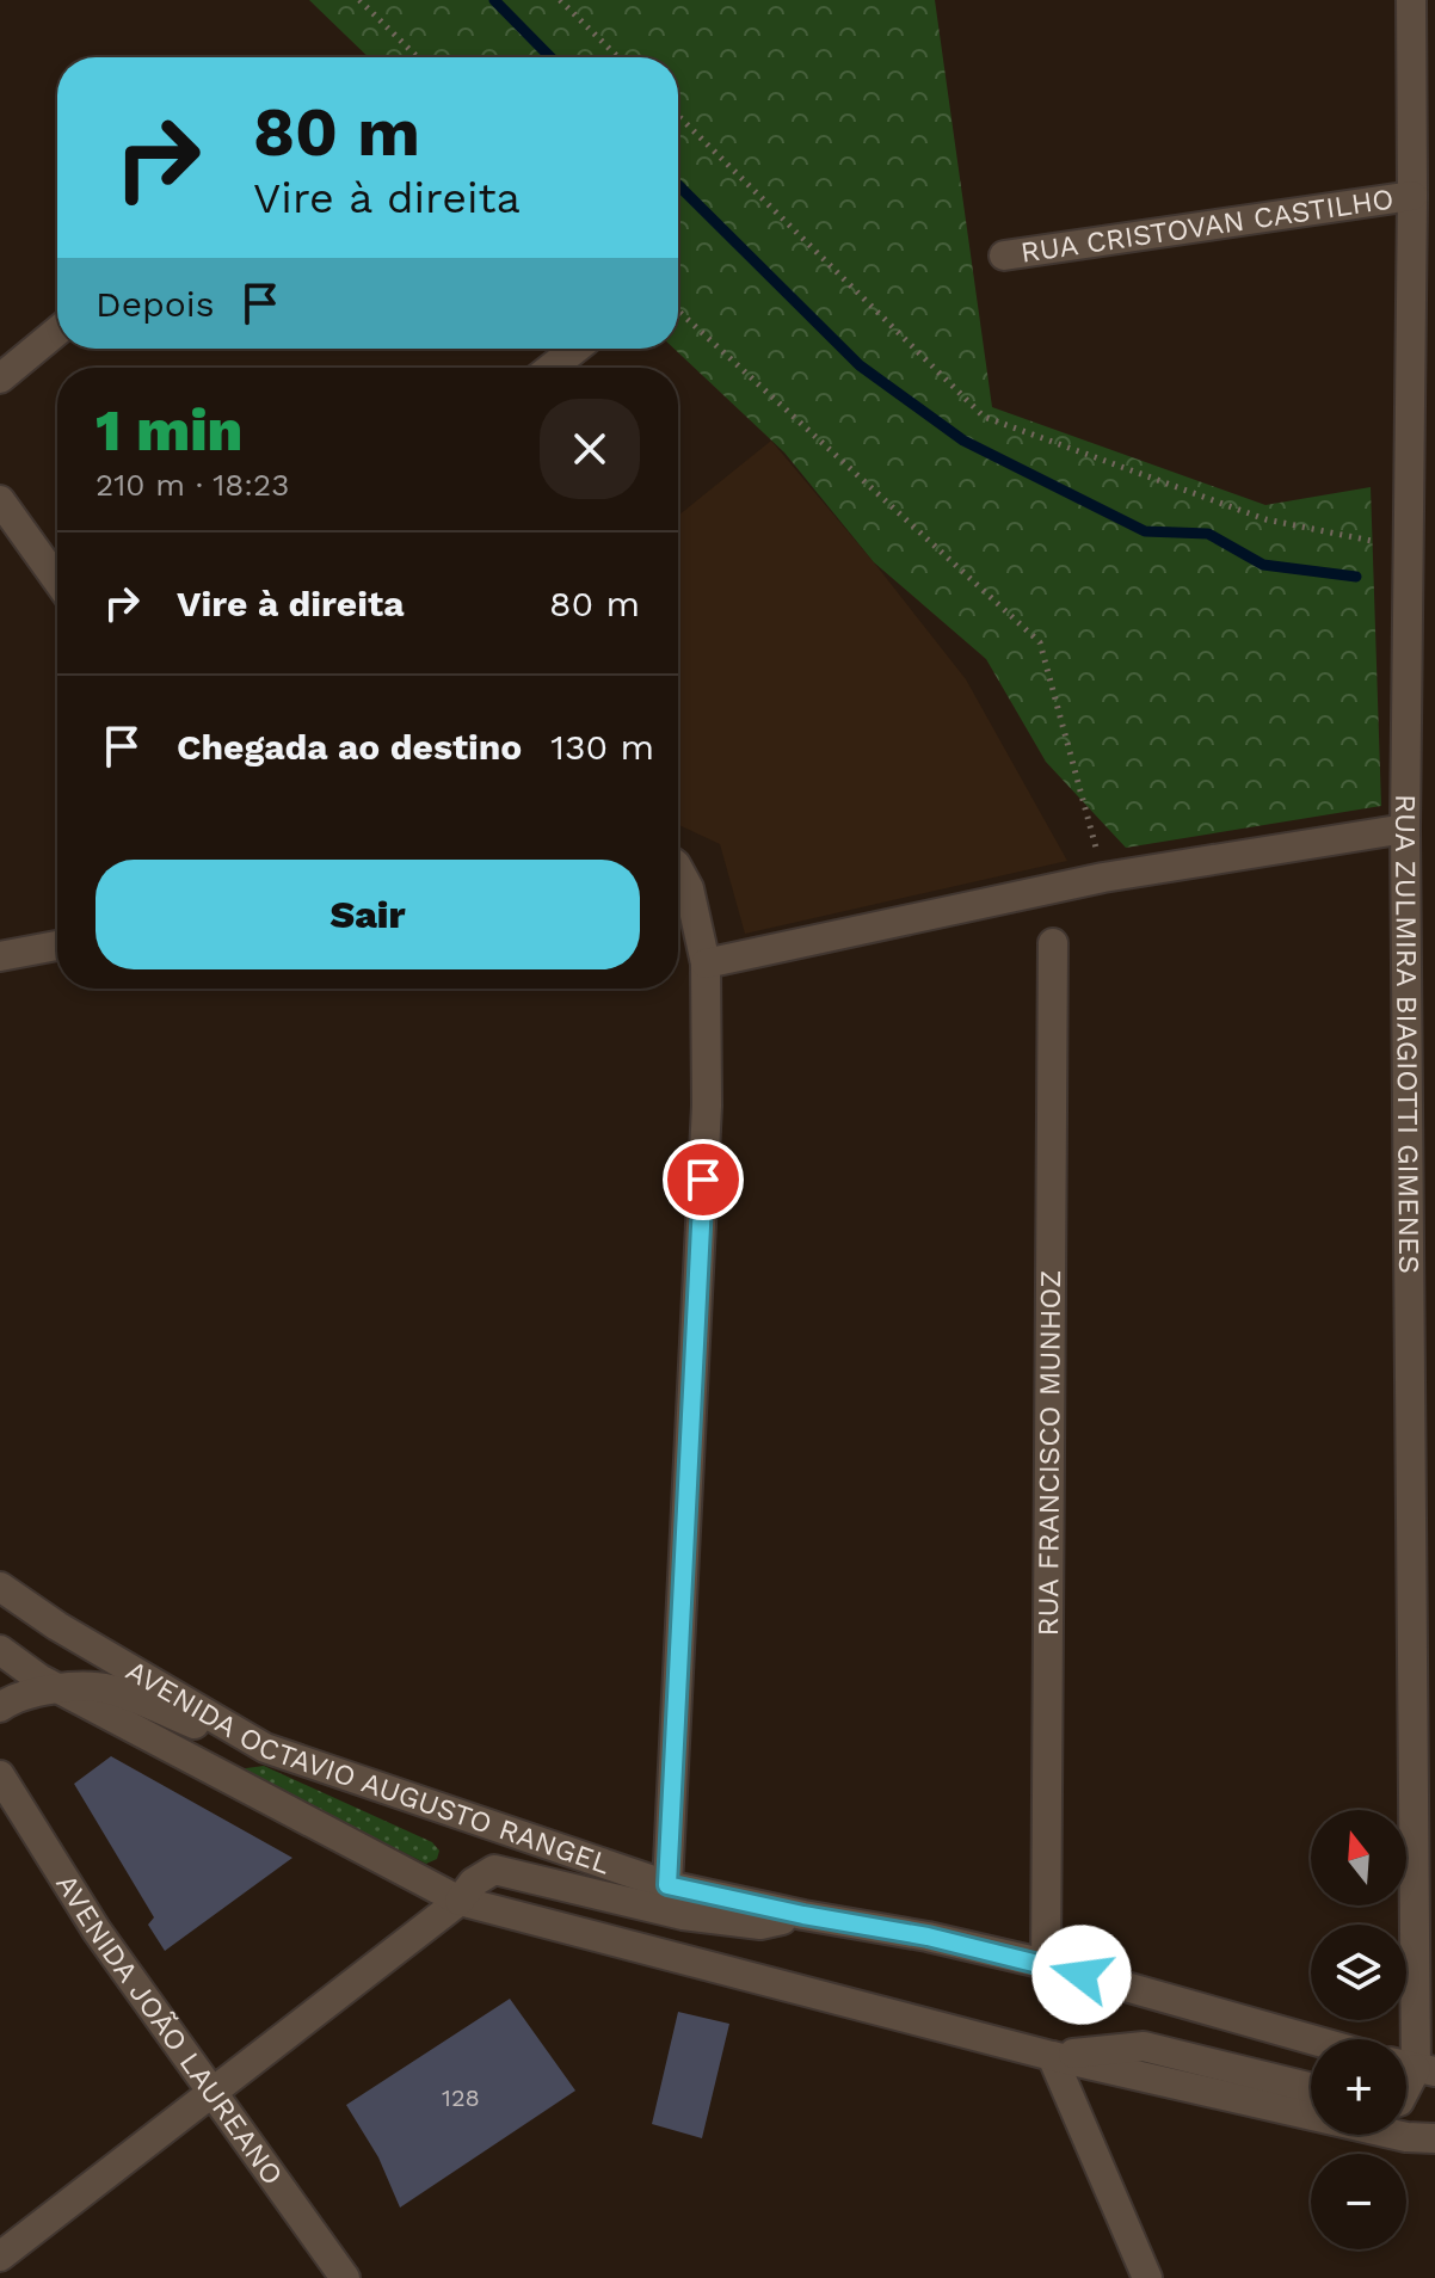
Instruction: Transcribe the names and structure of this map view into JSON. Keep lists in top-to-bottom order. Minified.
{"streets":{"street":["RUA CRISTOVAN CASTILHO","RUA ZULMIRA BIAGIOTTI GIMENES","RUA FRANCISCO MUNHOZ","AVENIDA OCTAVIO AUGUSTO RANGEL","AVENIDA JOÃO LAUREANO"]},"crossings":[["RUA CRISTOVAN CASTILHO","RUA ZULMIRA BIAGIOTTI GIMENES"],["RUA FRANCISCO MUNHOZ","AVENIDA OCTAVIO AUGUSTO RANGEL"]],"house_numbers":["128"],"north":"top","page":{"turn":["80 m","Vire à direita"],"then":"Depois","heading":["1 min","210 m · 18:23"],"list":[{"name":"Vire à direita","value":"80 m"},{"name":"Chegada ao destino","value":"130 m"}],"buttons":"Sair","map_buttons":["+","−"]}}
